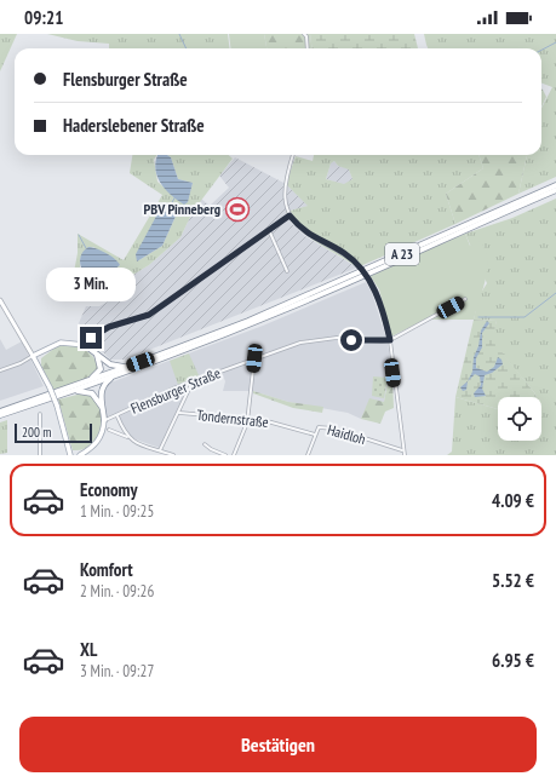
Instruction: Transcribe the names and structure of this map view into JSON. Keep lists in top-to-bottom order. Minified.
{"streets":{"highway":["A 23"],"street":["Flensburger Straße","Tondernstraße","Haidloh"]},"crossings":[["Flensburger Straße","Tondernstraße"],["Tondernstraße","Haidloh"]],"places":{"sports":["PBV Pinneberg"]},"scale_bar":"200 m","page":{"status":"09:21","banner":["Flensburger Straße","Haderslebener Straße"],"bubble":"3 Min.","scale":"200 m","list":[{"name":"Economy","note":"1 Min. · 09:25","value":"4.09 €"},{"name":"Komfort","note":"2 Min. · 09:26","value":"5.52 €"},{"name":"XL","note":"3 Min. · 09:27","value":"6.95 €"}],"buttons":"Bestätigen"}}
